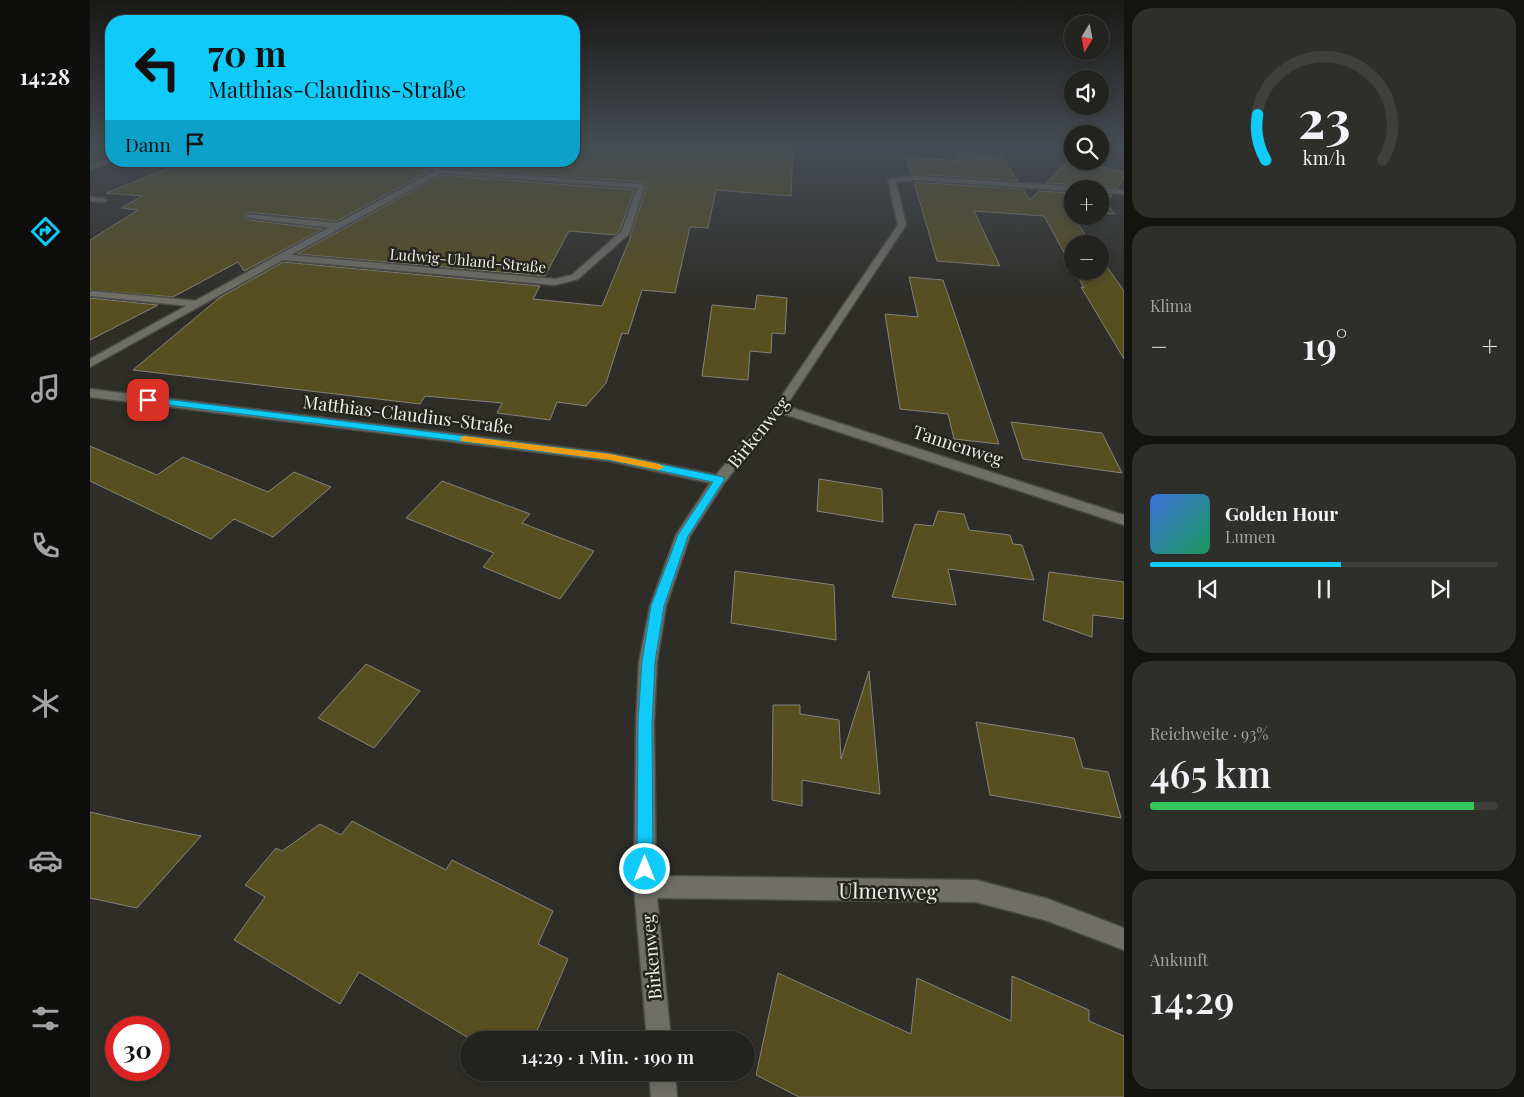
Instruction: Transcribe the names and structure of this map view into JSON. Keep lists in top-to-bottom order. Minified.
{"streets":{"street":["Ludwig-Uhland-Straße","Matthias-Claudius-Straße","Birkenweg","Tannenweg","Ulmenweg"]},"crossings":[["Matthias-Claudius-Straße","Birkenweg"],["Birkenweg","Tannenweg"],["Birkenweg","Ulmenweg"]],"north":"bottom","page":{"tabs":"14:28","map_buttons":["+","−"],"turn":["70 m","Matthias-Claudius-Straße"],"then":"Dann","tile":["Klima",["Reichweite · 93%","465 km"],["Ankunft","14:29"]],"heat":["−","19°","+"],"song":["Golden Hour","Lumen"],"limit":"30","trip":"14:29 · 1 Min. · 190 m","gauge":["23","km/h"]}}
